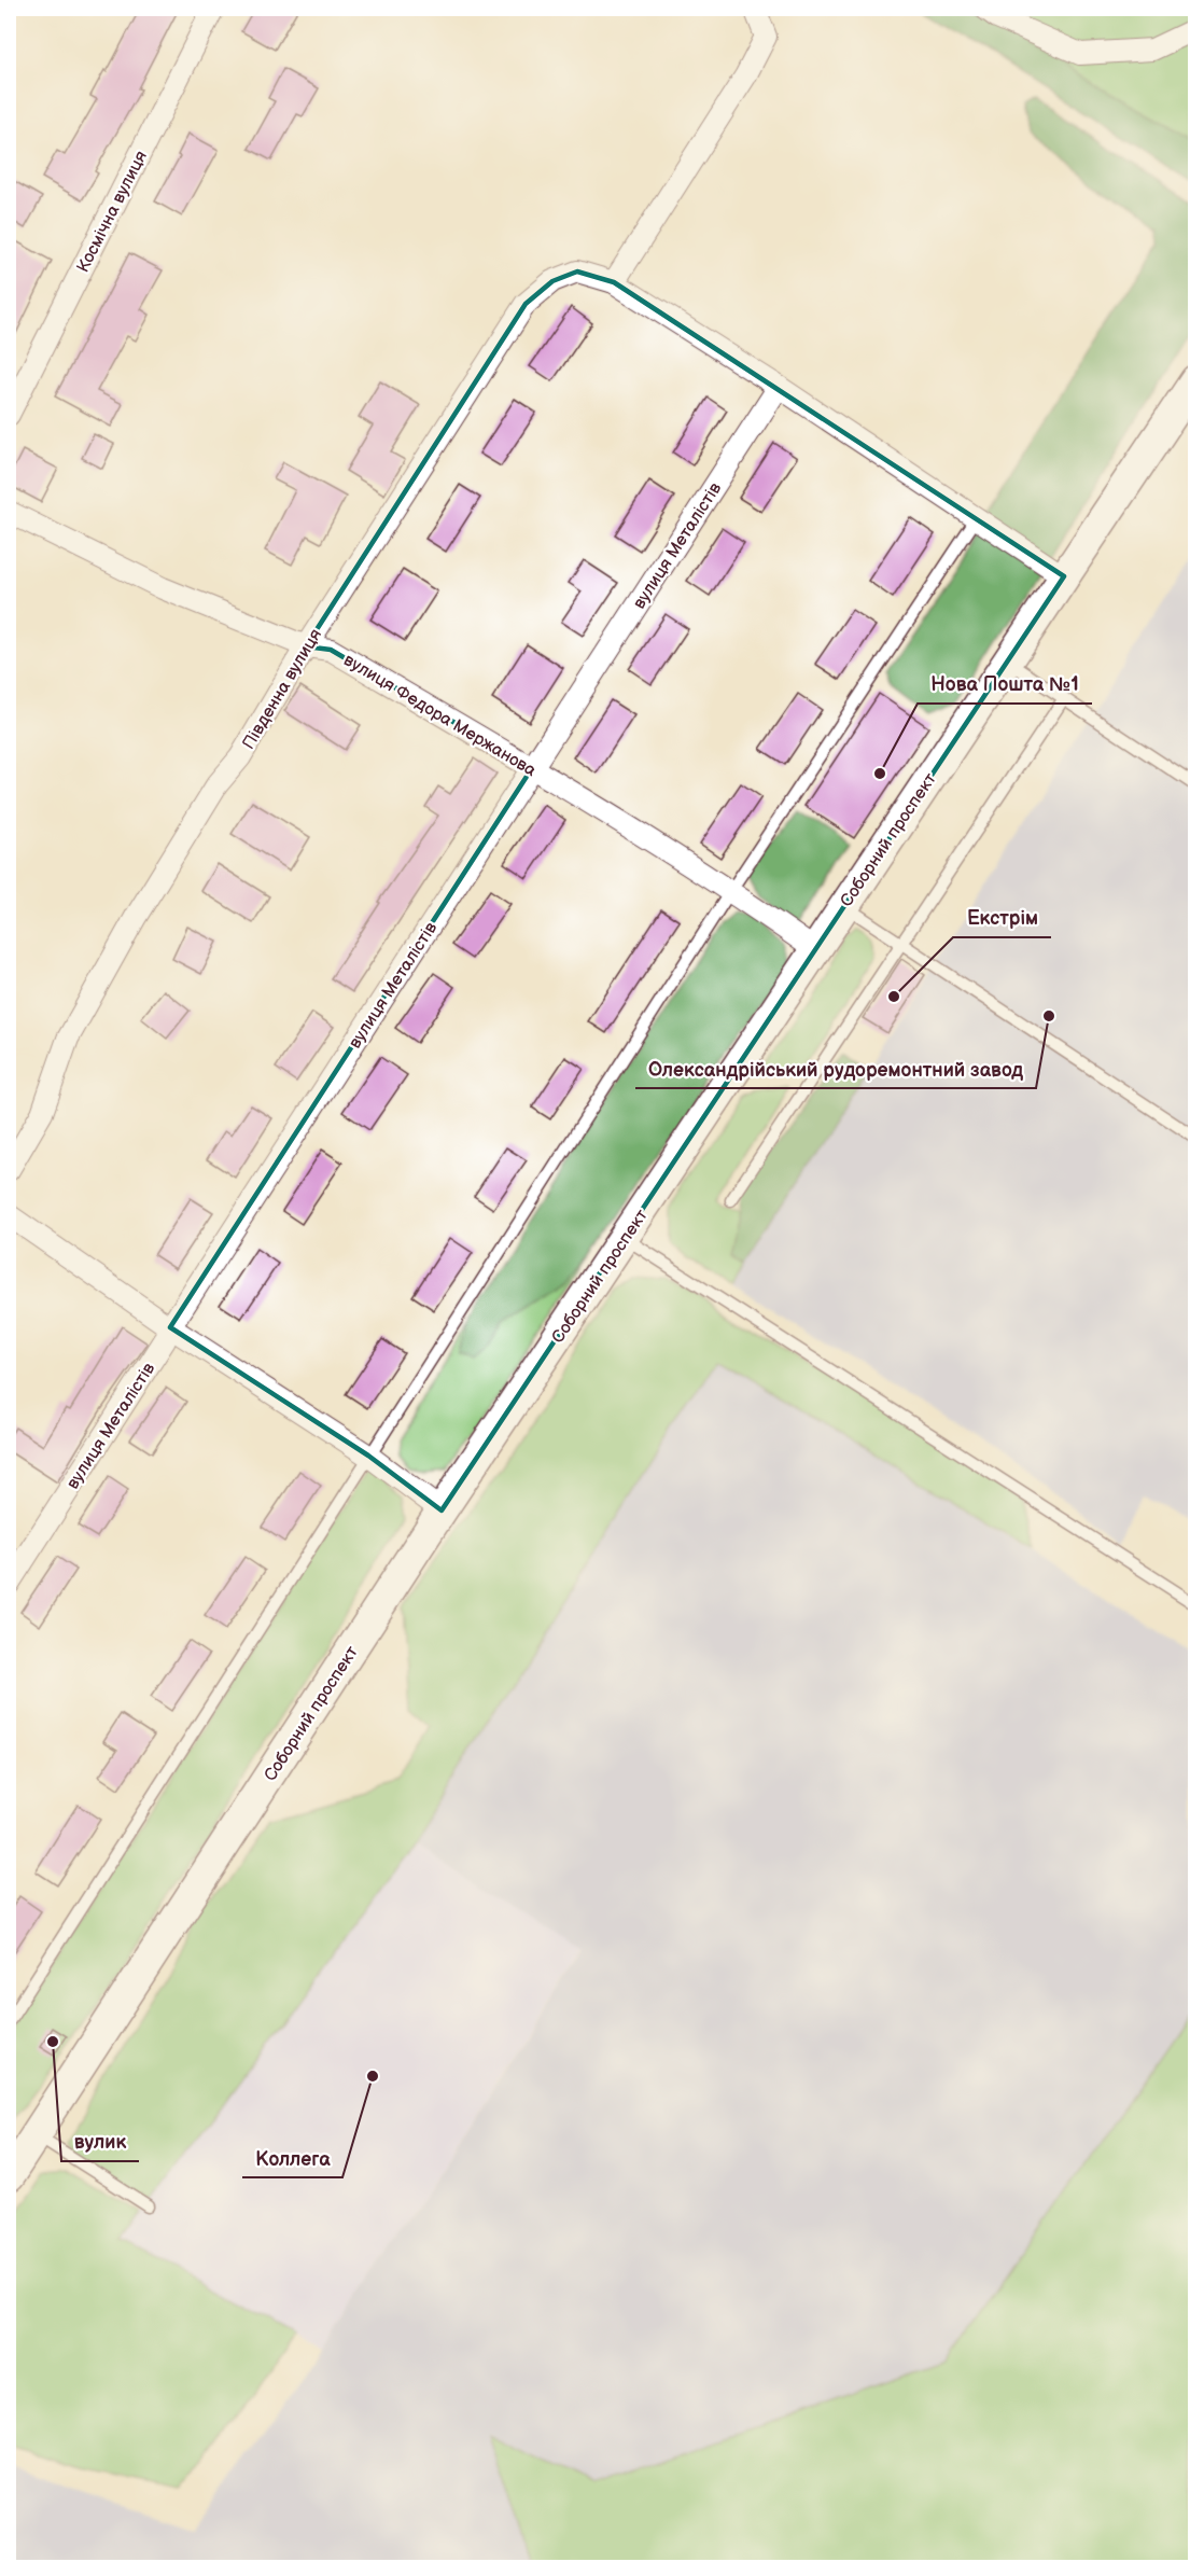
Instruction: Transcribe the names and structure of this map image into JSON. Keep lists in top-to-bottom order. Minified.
{"streets":{"main road":["Соборний проспект"],"street":["Космічна вулиця","вулиця Металістів","Південна вулиця","вулиця Федора Мержанова"]},"crossings":[["вулиця Металістів","Південна вулиця"],["вулиця Металістів","вулиця Федора Мержанова"],["Південна вулиця","вулиця Федора Мержанова"],["Південна вулиця","Соборний проспект"],["вулиця Федора Мержанова","Соборний проспект"]],"places":["Нова Пошта №1","Екстрім","Олександрійський рудоремонтний завод","вулик","Коллега"]}
